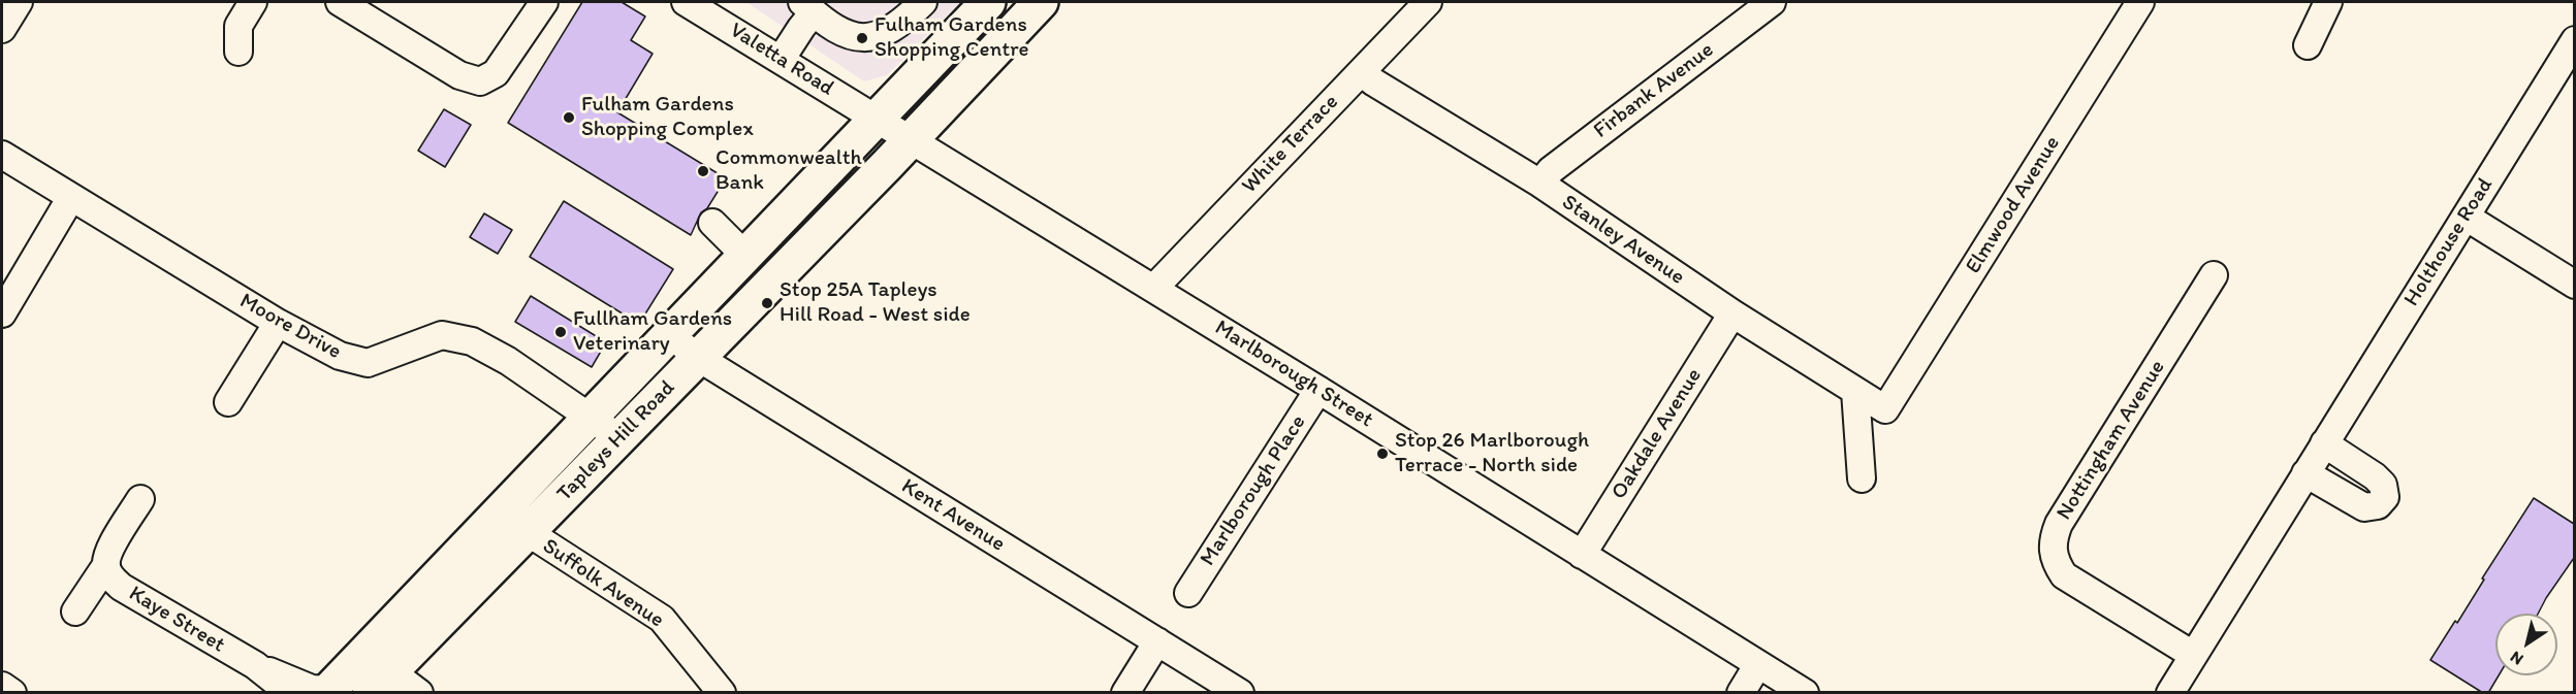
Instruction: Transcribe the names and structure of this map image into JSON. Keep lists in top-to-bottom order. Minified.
{"streets":{"main road":["Tapleys Hill Road"],"street":["Valetta Road","Firbank Avenue","White Terrace","Elmwood Avenue","Stanley Avenue","Holthouse Road","Moore Drive","Marlborough Street","Oakdale Avenue","Nottingham Avenue","Marlborough Place","Kent Avenue","Suffolk Avenue","Kaye Street"]},"crossings":[["Valetta Road","Marlborough Street"],["Valetta Road","Tapleys Hill Road"],["Firbank Avenue","Stanley Avenue"],["White Terrace","Stanley Avenue"],["White Terrace","Marlborough Street"],["Elmwood Avenue","Stanley Avenue"],["Stanley Avenue","Oakdale Avenue"],["Holthouse Road","Nottingham Avenue"],["Moore Drive","Tapleys Hill Road"],["Marlborough Street","Oakdale Avenue"],["Marlborough Street","Tapleys Hill Road"],["Marlborough Street","Marlborough Place"],["Tapleys Hill Road","Kent Avenue"],["Tapleys Hill Road","Suffolk Avenue"],["Tapleys Hill Road","Kaye Street"]],"places":["Fulham Gardens Shopping Centre","Fulham Gardens Shopping Complex","Commonwealth Bank","Stop 25A Tapleys Hill Road - West side","Fullham Gardens Veterinary","Stop 26 Marlborough Terrace - North side"],"north":"bottom left"}
